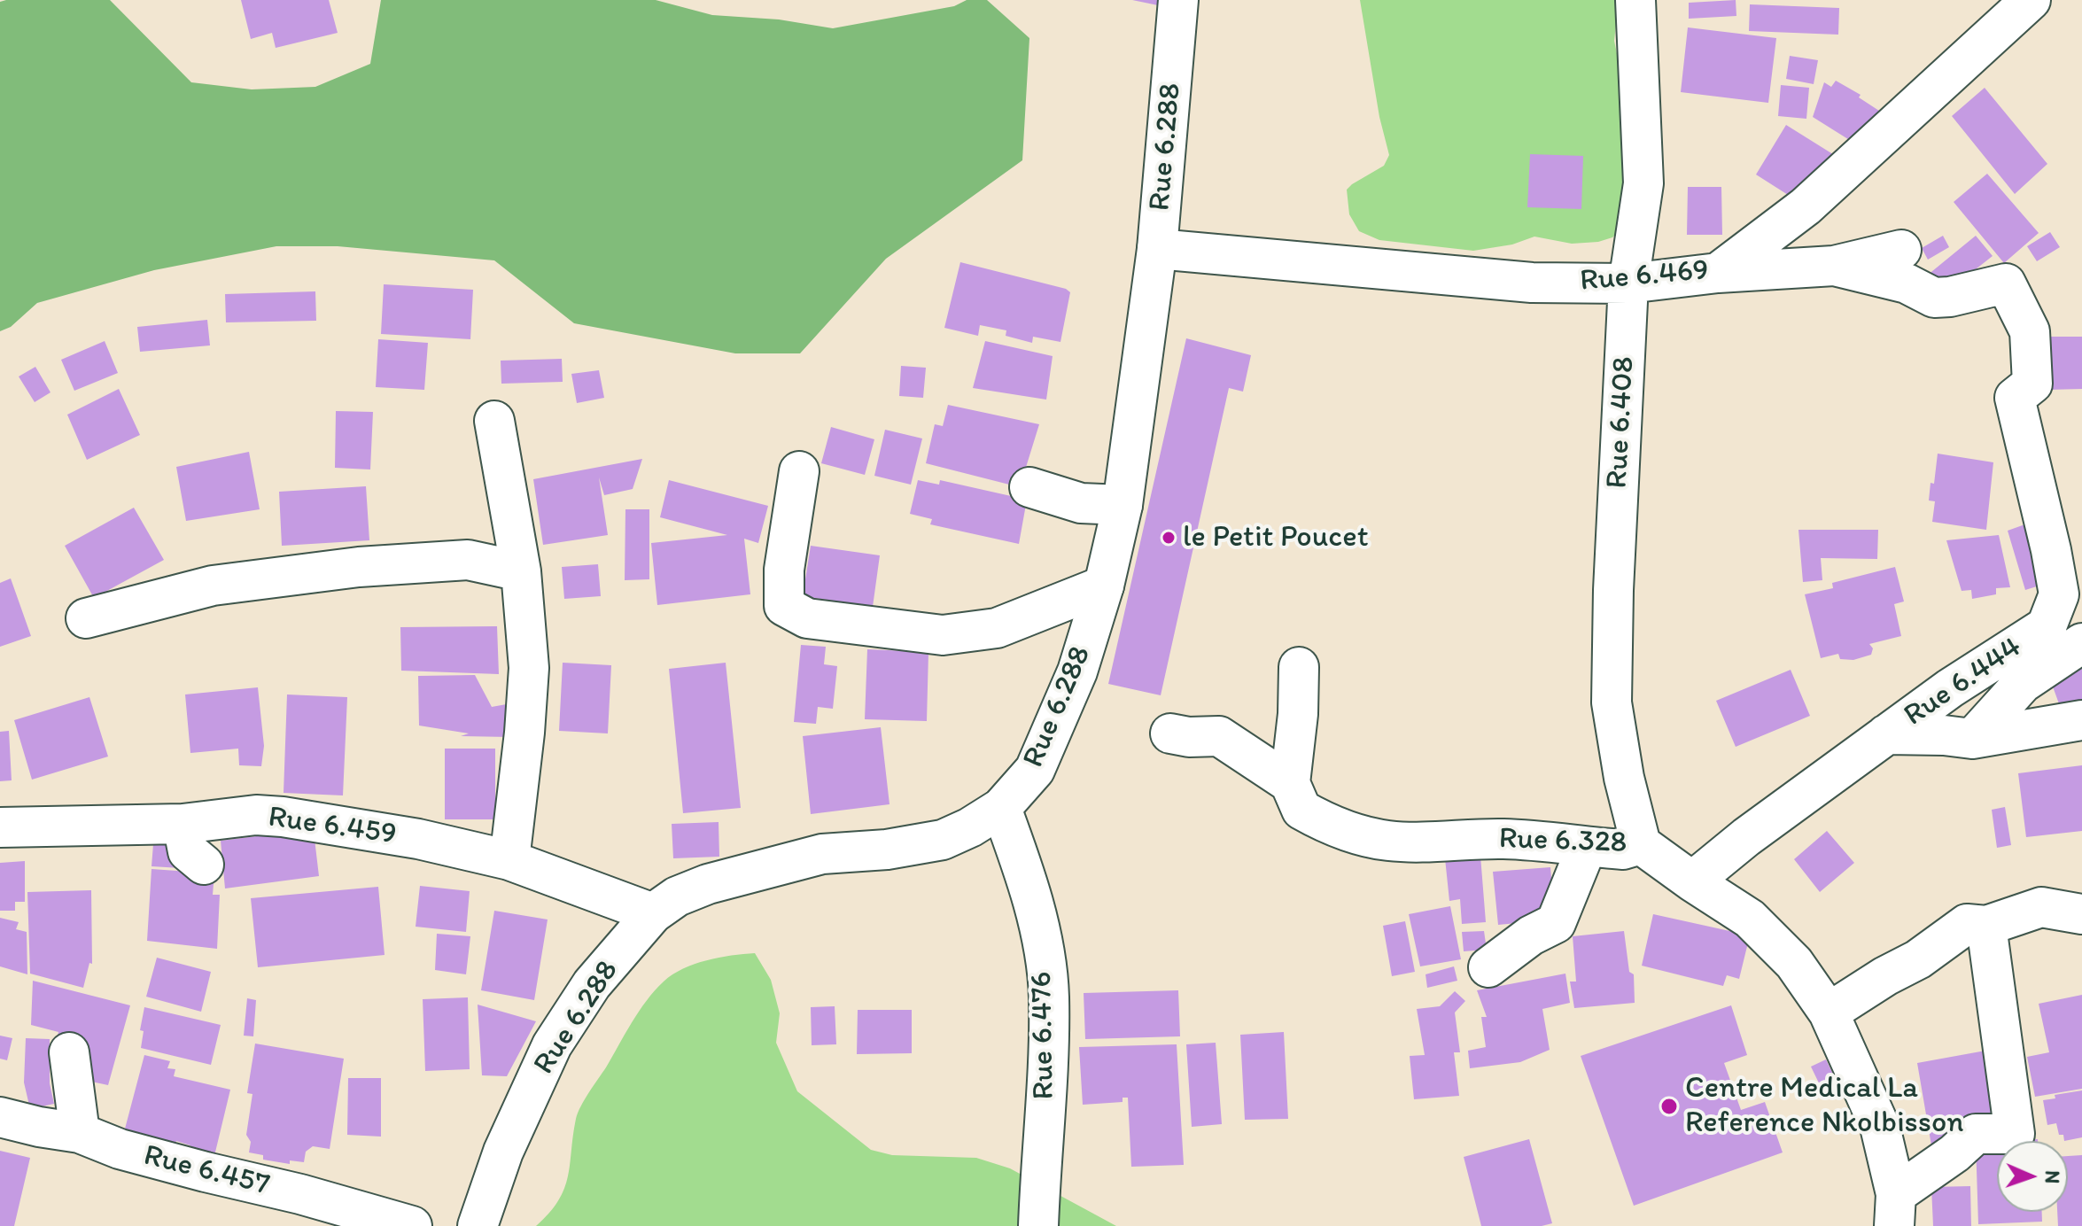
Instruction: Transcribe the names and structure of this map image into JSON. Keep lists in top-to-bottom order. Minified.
{"streets":{"street":["Rue 6.288","Rue 6.469","Rue 6.408","Rue 6.444","Rue 6.459","Rue 6.328","Rue 6.476","Rue 6.457"]},"crossings":[["Rue 6.288","Rue 6.469"],["Rue 6.288","Rue 6.459"],["Rue 6.288","Rue 6.476"],["Rue 6.469","Rue 6.408"],["Rue 6.408","Rue 6.328"],["Rue 6.444","Rue 6.328"]],"places":["le Petit Poucet","Centre Medical La Reference Nkolbisson"],"north":"right"}
